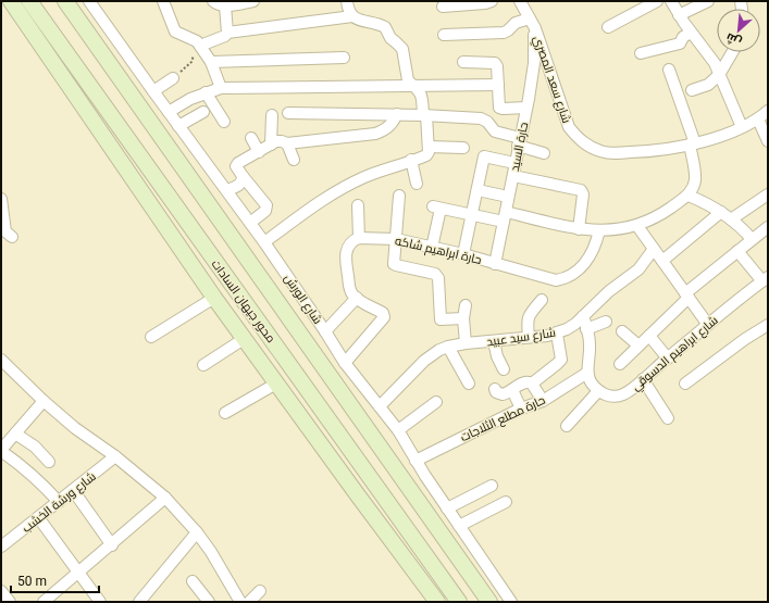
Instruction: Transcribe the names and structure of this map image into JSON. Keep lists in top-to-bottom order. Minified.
{"streets":{"main road":["محور جيهان السادات"],"street":["شارع سعد المصري","حارة السيد","حارة ابراهيم شاكه","شارع الورش","شارع سيد عبيد","شارع ابراهيم الدسوقي","حارة مطلع الثلاجات","شارع ورشة الخشب"]},"crossings":[["شارع سعد المصري","حارة السيد"],["حارة السيد","حارة ابراهيم شاكه"],["شارع الورش","شارع سيد عبيد"],["شارع الورش","حارة مطلع الثلاجات"]],"scale_bar":"50 m","north":"bottom left"}
